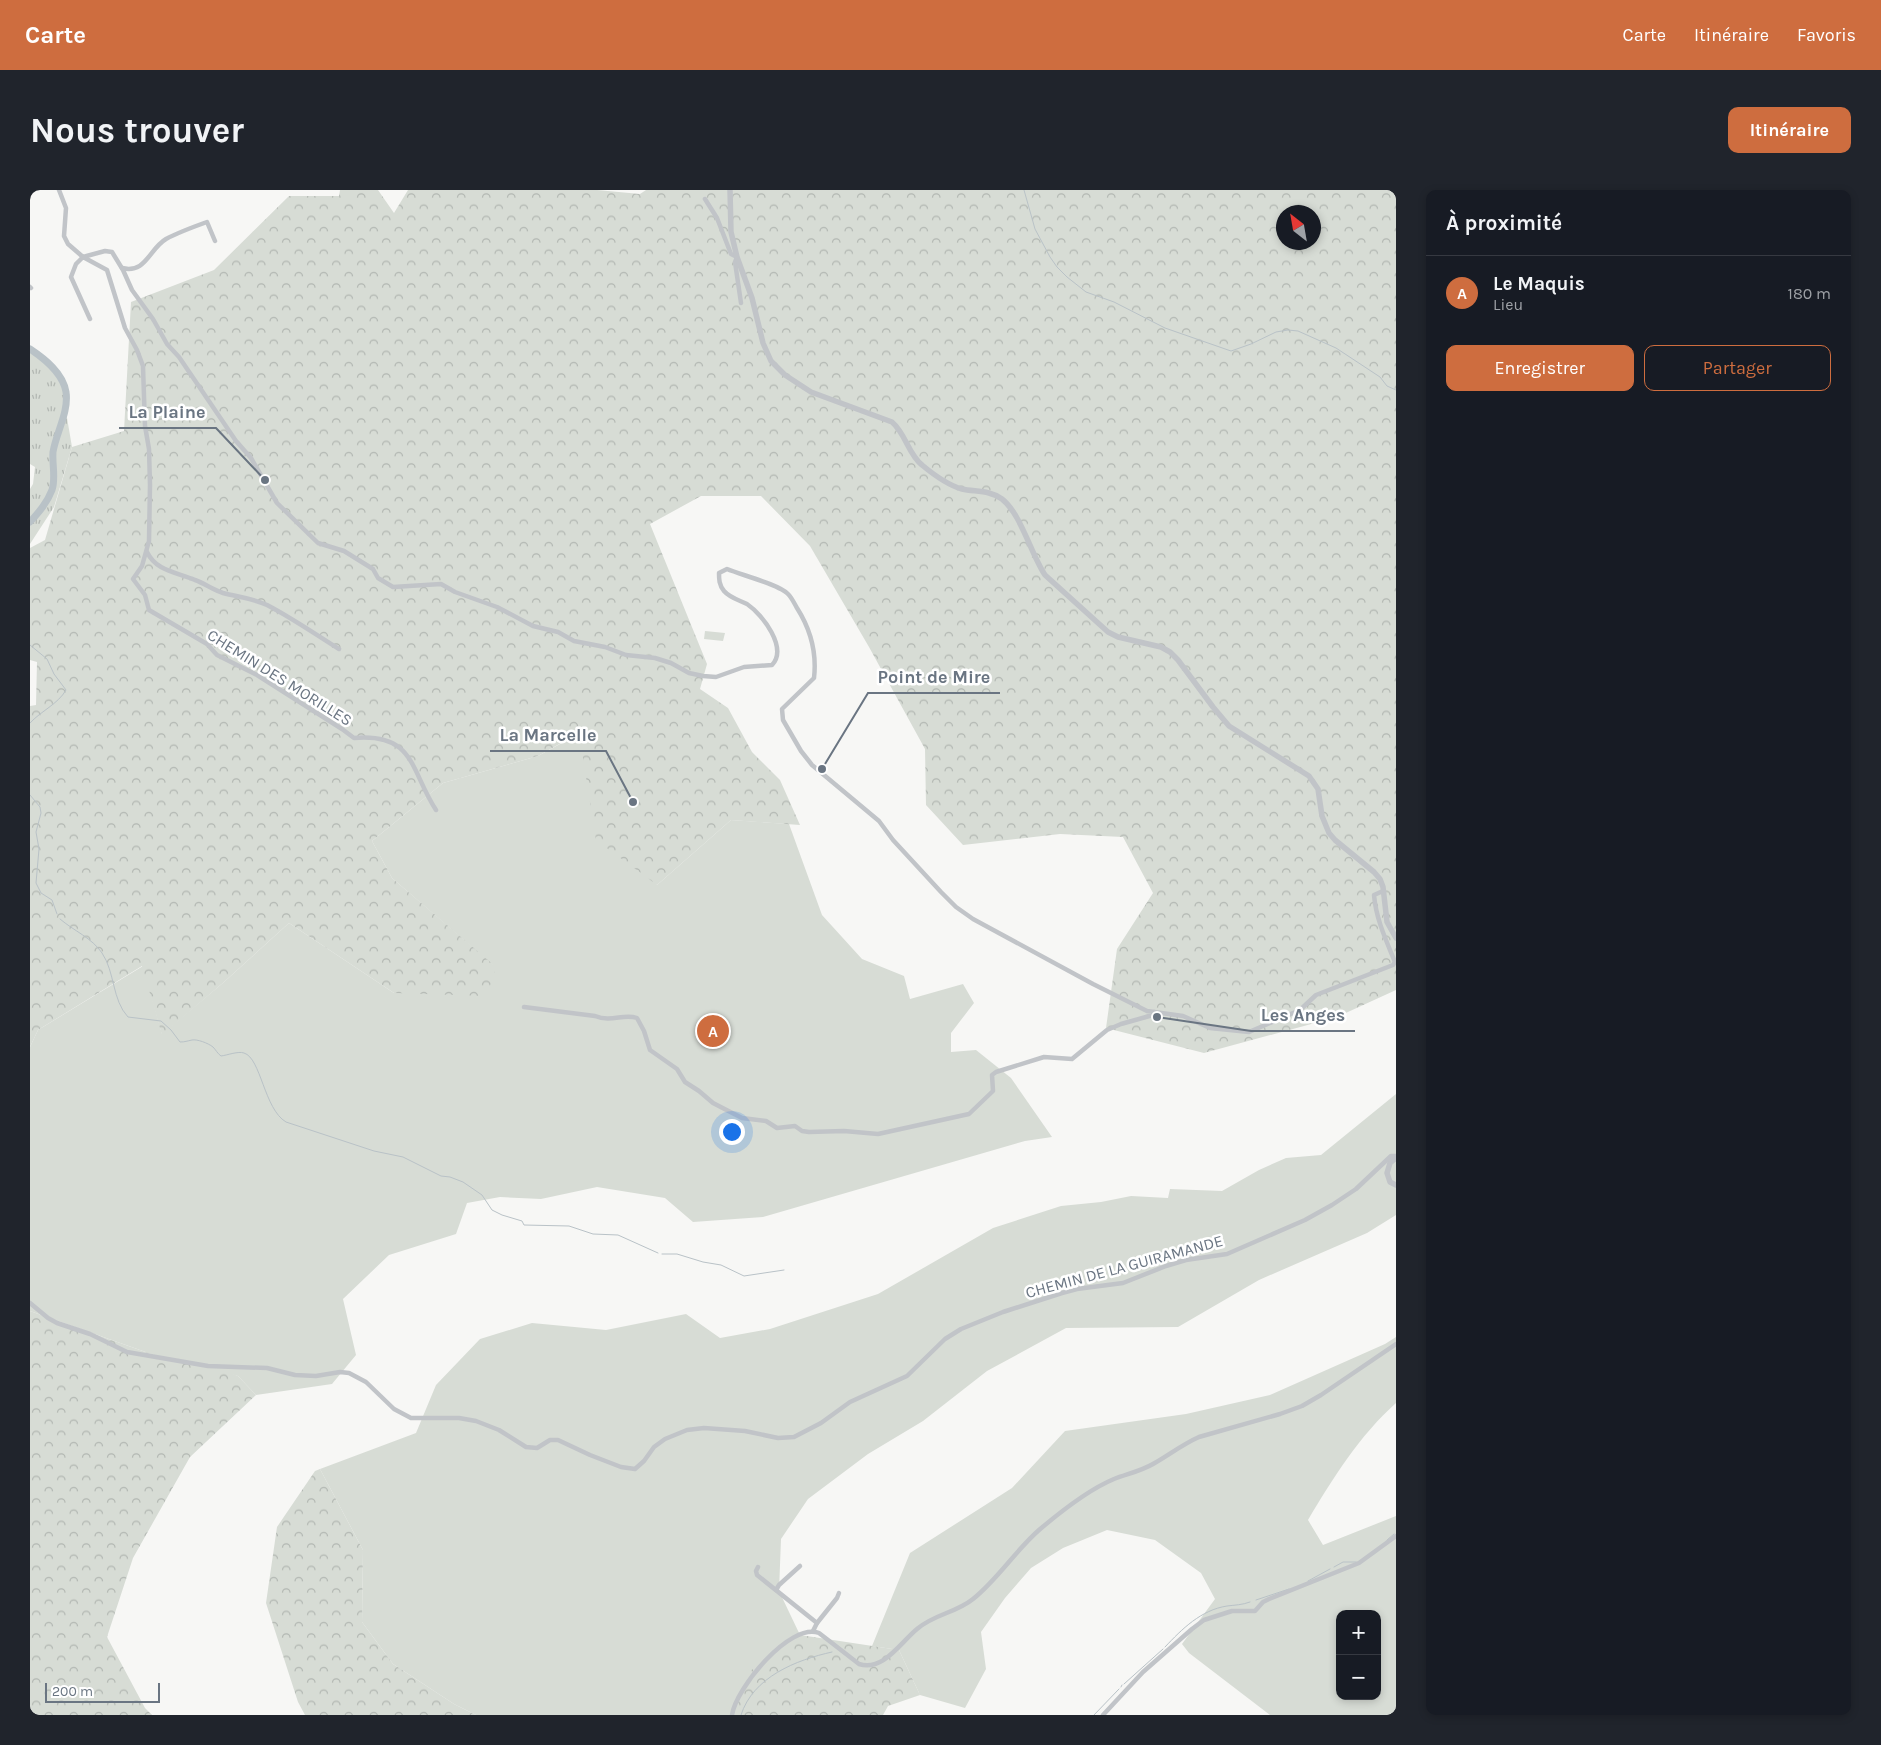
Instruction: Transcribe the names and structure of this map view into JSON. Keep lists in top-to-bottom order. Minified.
{"streets":{"street":["CHEMIN DES MORILLES","CHEMIN DE LA GUIRAMANDE"]},"places":["La Plaine","Point de Mire","La Marcelle","Les Anges"],"scale_bar":"200 m","north":"top left","page":{"header":"Carte","nav":["Carte","Itinéraire","Favoris"],"buttons":["Itinéraire",["Enregistrer","Partager"]],"title":"Nous trouver","heading":"À proximité","list":[{"mark":"A","name":"Le Maquis","note":"Lieu","value":"180 m"}],"pins":"A","map_buttons":["+","−"],"scale":"200 m"}}
